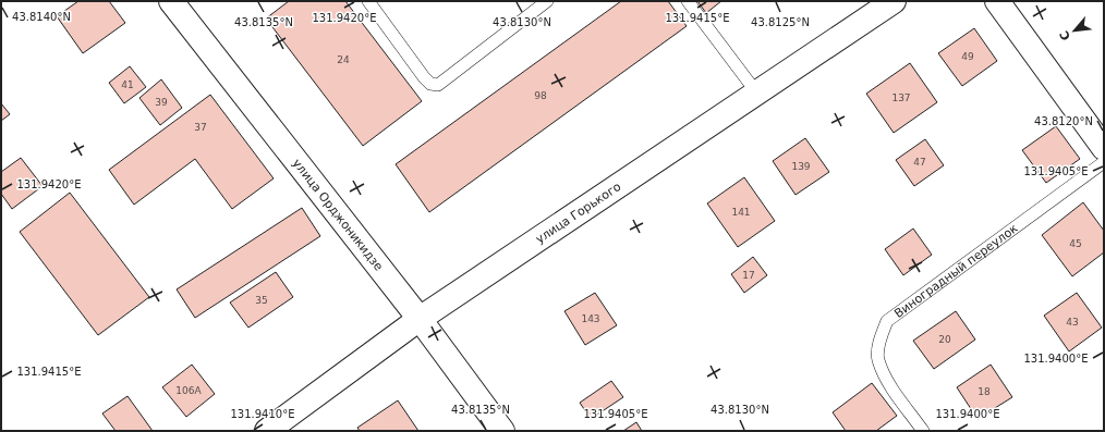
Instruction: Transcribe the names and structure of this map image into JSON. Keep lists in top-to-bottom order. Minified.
{"streets":{"main road":["улица Горького","улица Орджоникидзе"],"lane":["Виноградный переулок"]},"crossings":[["улица Горького","улица Орджоникидзе"]],"house_numbers":["49","24","41","98","137","39","37","47","139","141","45","17","35","143","43","20","106А","18"],"north":"bottom left","coordinates":["43.8140°N","131.9420°E","131.9415°E","43.8135°N","43.8125°N","43.8130°N","43.8120°N","131.9405°E","131.9400°E","131.9410°E"]}
